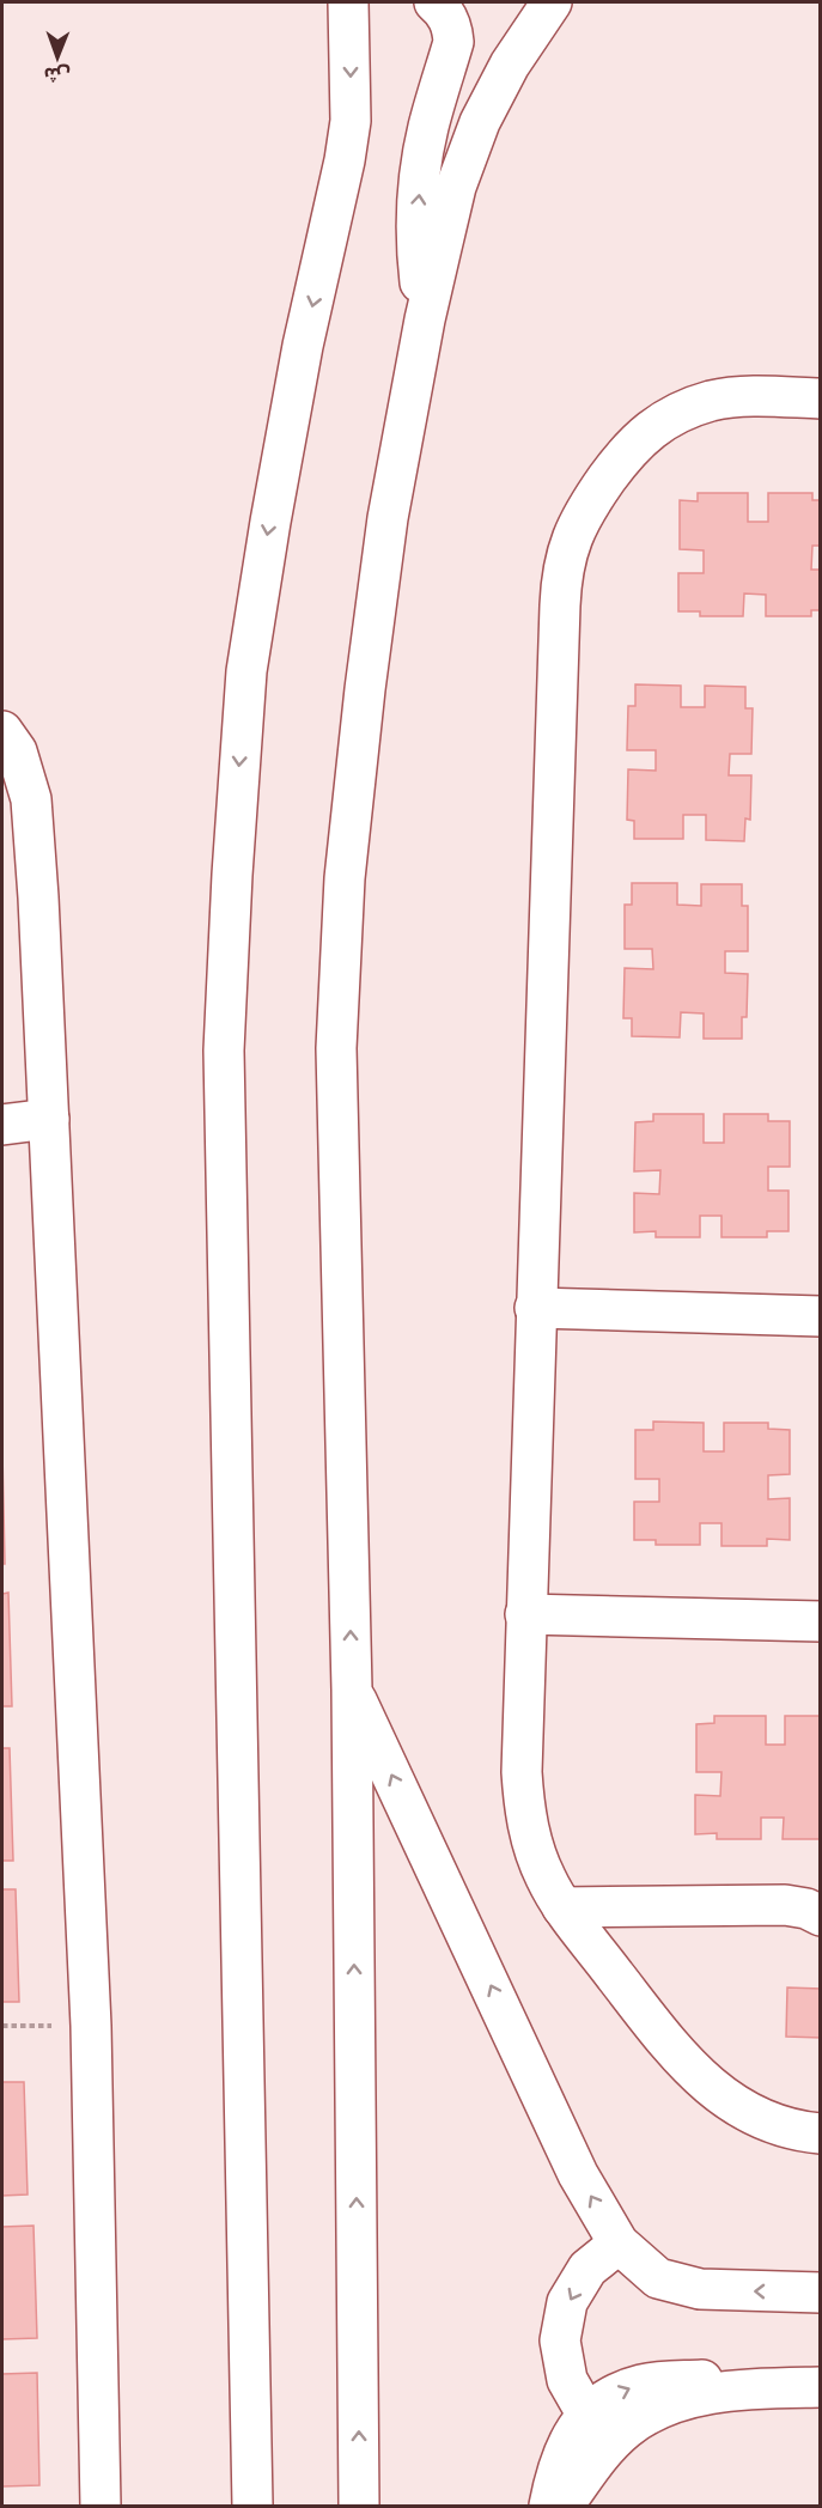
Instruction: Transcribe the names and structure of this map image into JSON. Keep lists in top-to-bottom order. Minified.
{"north":"bottom"}
